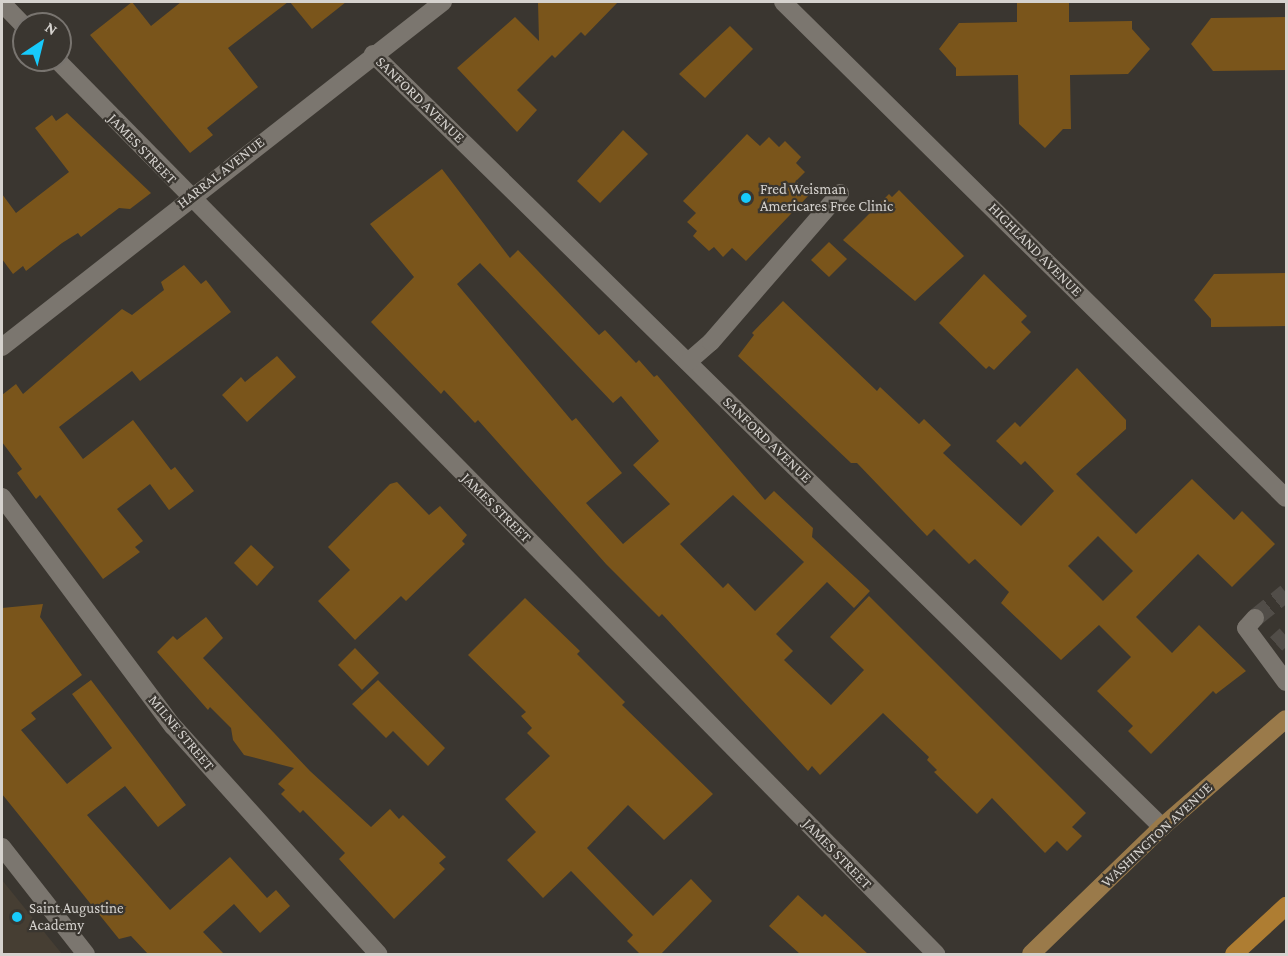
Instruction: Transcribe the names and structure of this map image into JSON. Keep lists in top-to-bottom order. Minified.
{"streets":{"main road":["WASHINGTON AVENUE"],"street":["SANFORD AVENUE","JAMES STREET","HARRAL AVENUE","HIGHLAND AVENUE","MILNE STREET"]},"crossings":[["SANFORD AVENUE","HARRAL AVENUE"],["SANFORD AVENUE","WASHINGTON AVENUE"],["JAMES STREET","HARRAL AVENUE"]],"places":["Fred Weisman Americares Free Clinic","Saint Augustine Academy"],"north":"top right"}
